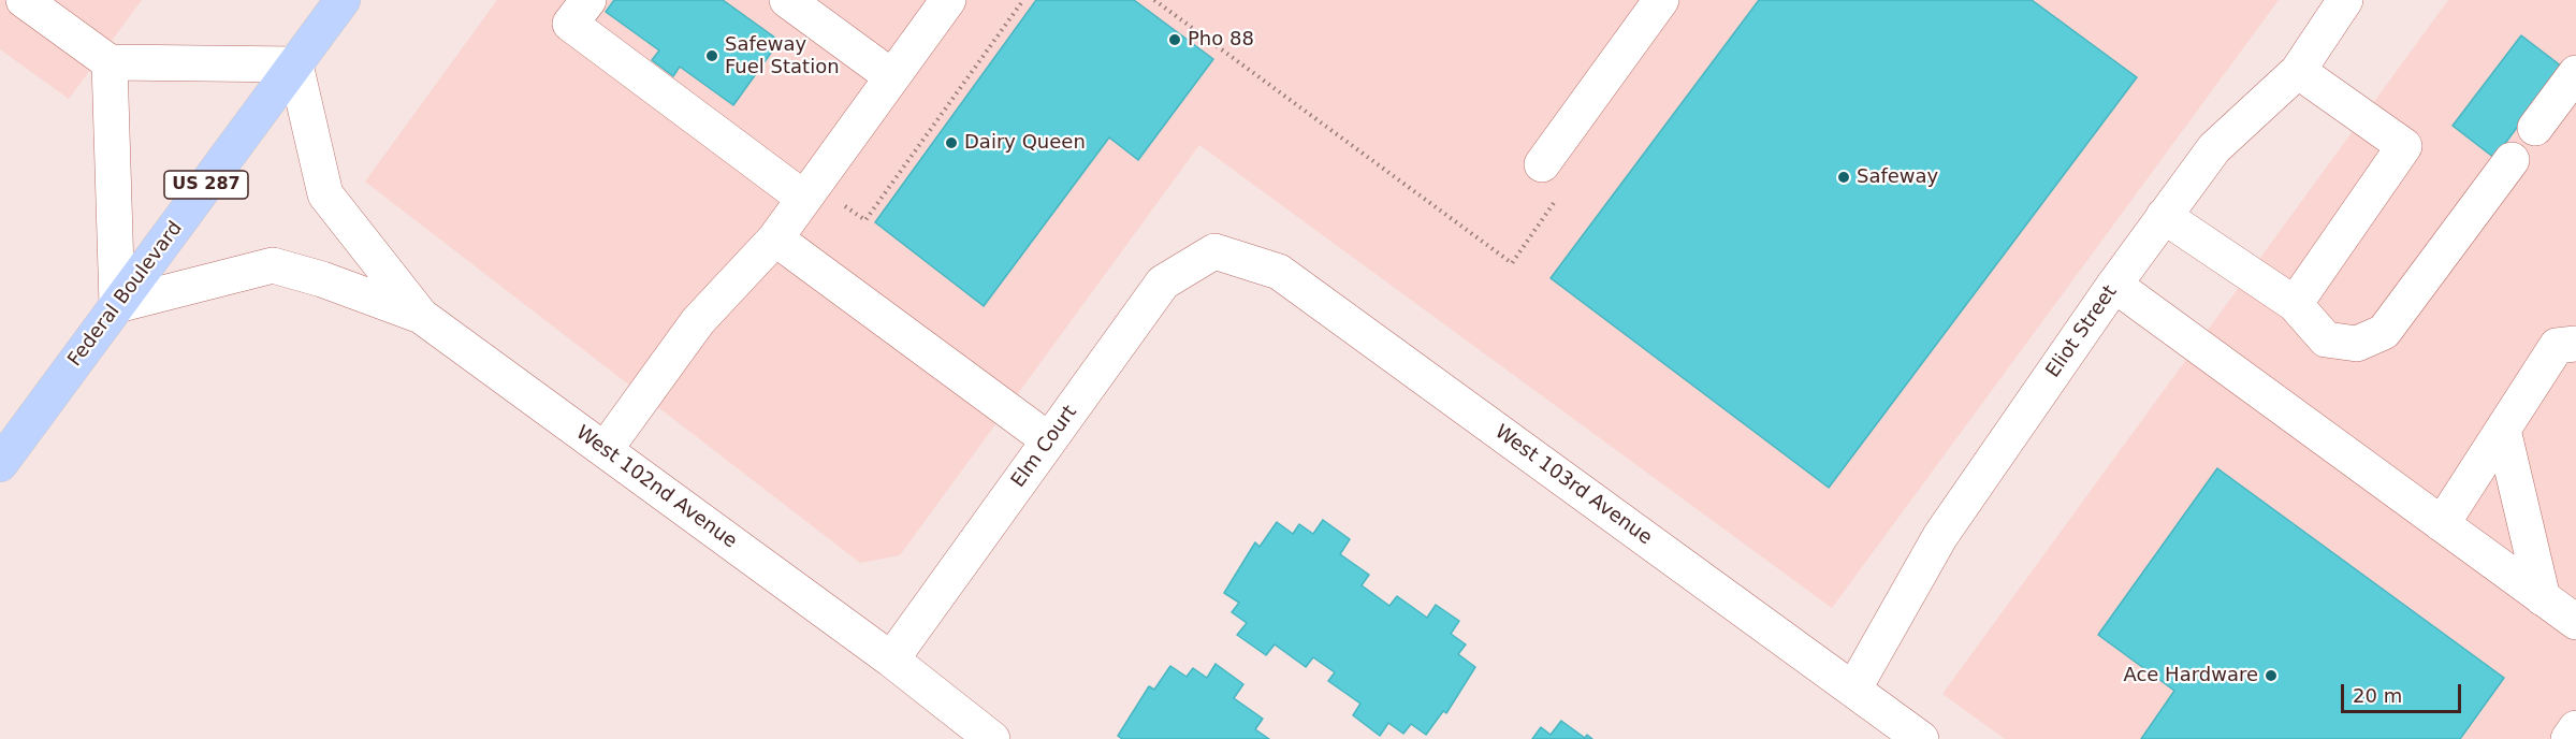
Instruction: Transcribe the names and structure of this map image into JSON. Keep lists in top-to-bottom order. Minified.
{"streets":{"main road":["US 287","Federal Boulevard"],"street":["Eliot Street","Elm Court","West 103rd Avenue","West 102nd Avenue"]},"crossings":[["Federal Boulevard","West 102nd Avenue"],["Eliot Street","West 103rd Avenue"],["Elm Court","West 103rd Avenue"],["Elm Court","West 102nd Avenue"]],"places":["Pho 88","Safeway Fuel Station","Dairy Queen","Safeway","Ace Hardware"],"scale_bar":"20 m"}
